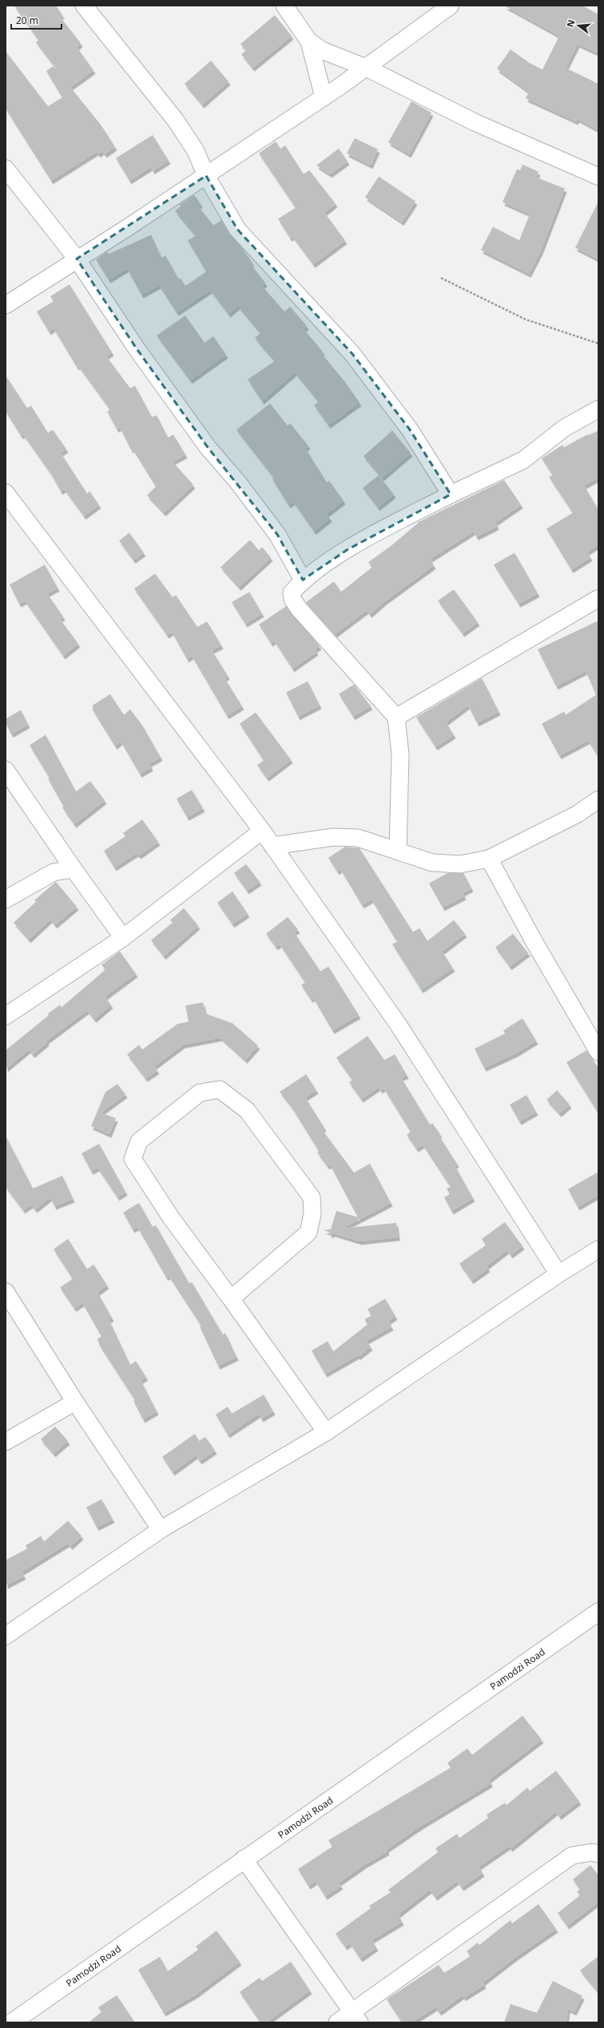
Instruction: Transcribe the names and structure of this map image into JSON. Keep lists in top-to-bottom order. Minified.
{"streets":{"street":["Pamodzi Road"]},"scale_bar":"20 m","north":"left"}
